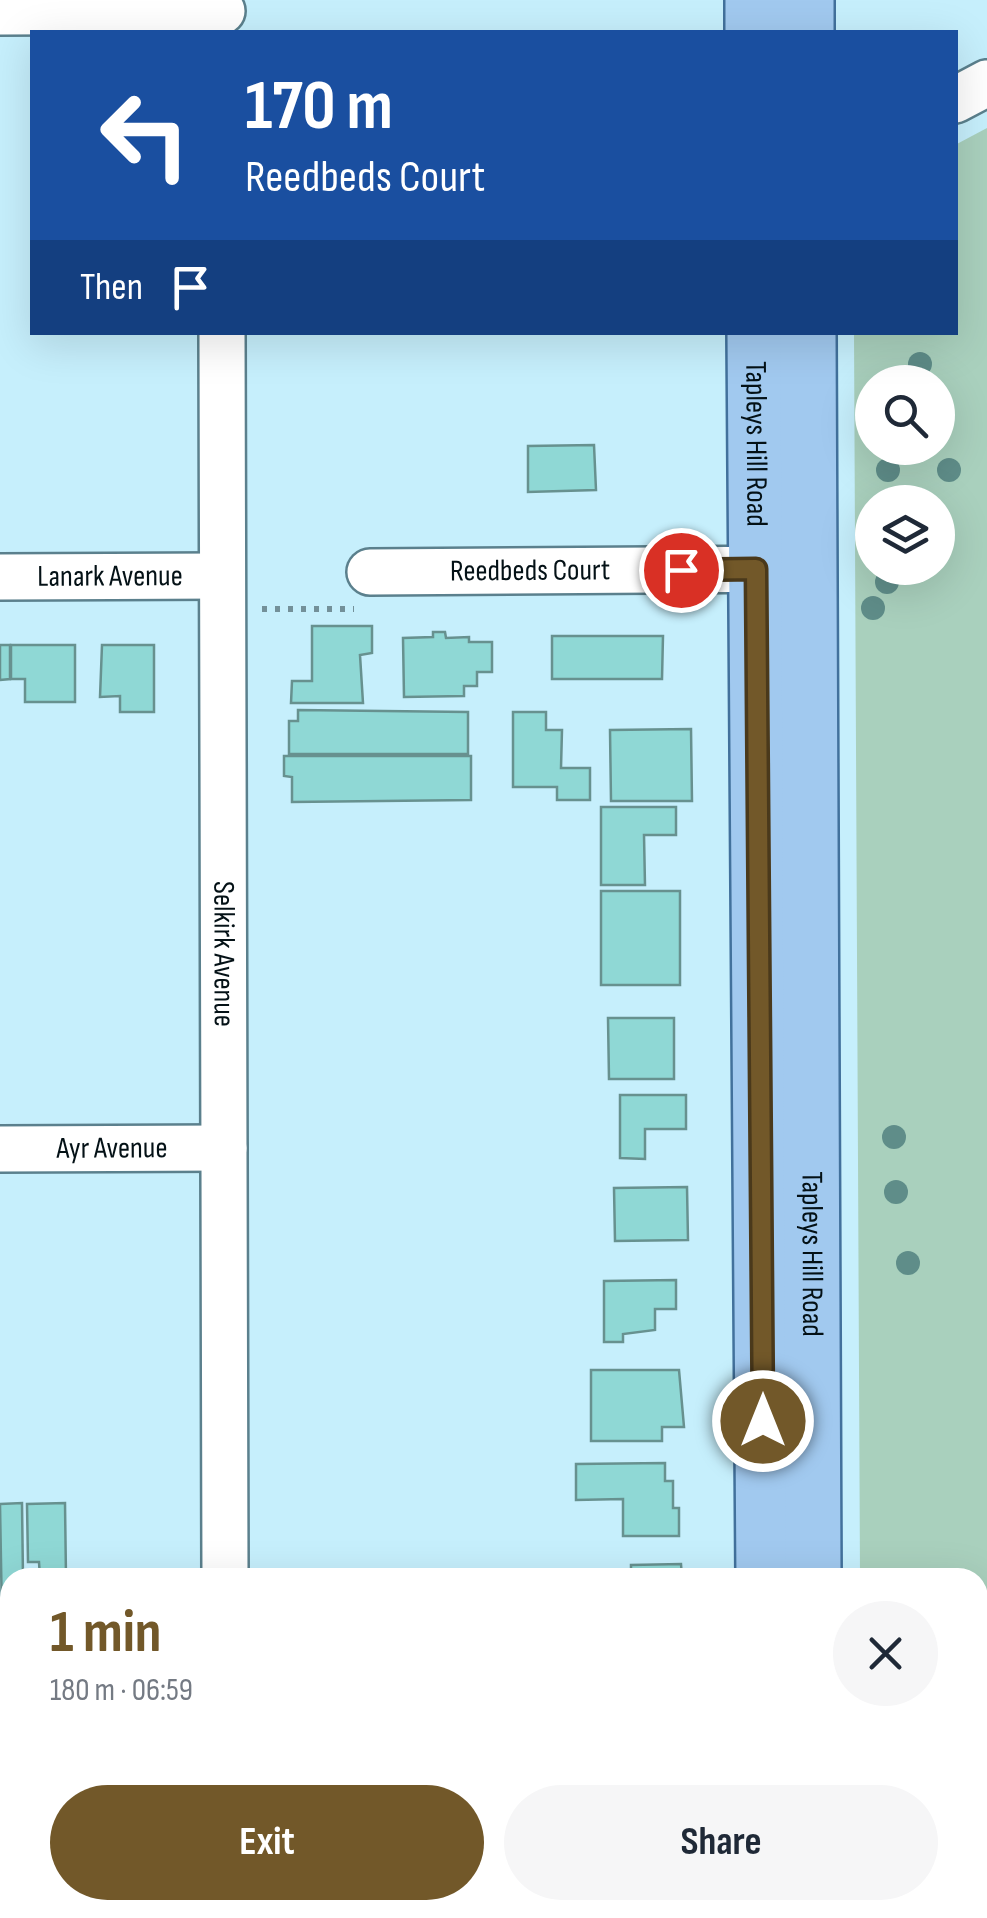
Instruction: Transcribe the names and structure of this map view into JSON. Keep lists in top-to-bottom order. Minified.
{"streets":{"main road":["Tapleys Hill Road"],"street":["Reedbeds Court","Lanark Avenue","Selkirk Avenue","Ayr Avenue"]},"crossings":[["Tapleys Hill Road","Reedbeds Court"],["Lanark Avenue","Selkirk Avenue"],["Selkirk Avenue","Ayr Avenue"]],"page":{"turn":["170 m","Reedbeds Court"],"then":"Then","heading":["1 min","180 m · 06:59"],"buttons":["Exit","Share"]}}
